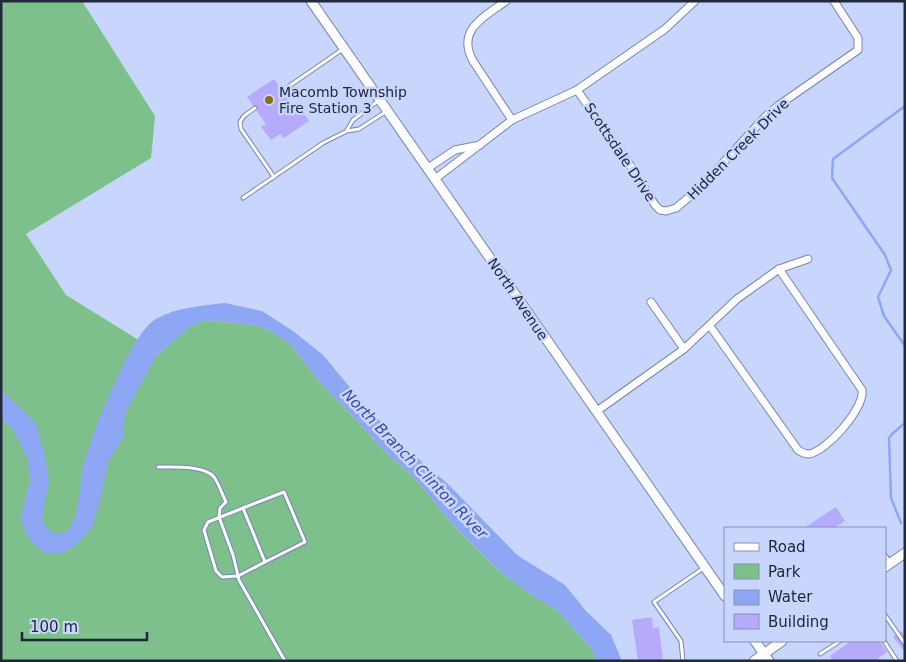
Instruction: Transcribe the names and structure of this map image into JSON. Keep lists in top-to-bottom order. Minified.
{"streets":{"street":["Hidden Creek Drive","Scottsdale Drive","North Avenue"]},"crossings":[["Hidden Creek Drive","Scottsdale Drive"]],"water":["North Branch Clinton River"],"places":["Macomb Township Fire Station 3"],"legend":["Road","Park","Water","Building"],"scale_bar":"100 m"}
